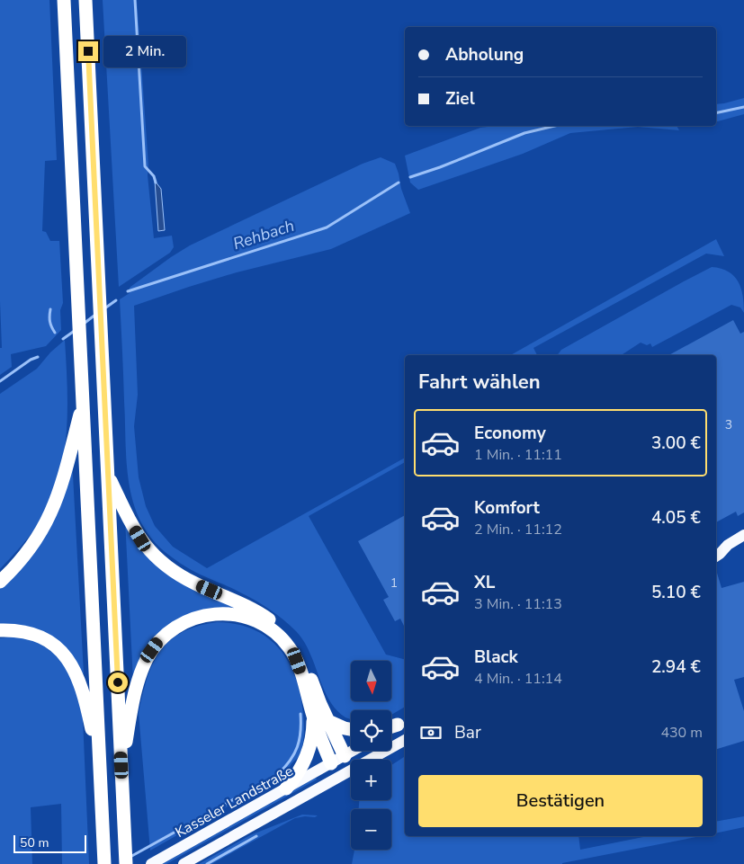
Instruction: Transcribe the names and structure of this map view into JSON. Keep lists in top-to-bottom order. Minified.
{"streets":{"main road":["Kasseler Landstraße"]},"water":["Rehbach"],"house_numbers":["3","1"],"scale_bar":"50 m","north":"bottom","page":{"banner":["Abholung","Ziel"],"bubble":"2 Min.","heading":"Fahrt wählen","list":[{"name":"Economy","note":"1 Min. · 11:11","value":"3.00 €"},{"name":"Komfort","note":"2 Min. · 11:12","value":"4.05 €"},{"name":"XL","note":"3 Min. · 11:13","value":"5.10 €"},{"name":"Black","note":"4 Min. · 11:14","value":"2.94 €"}],"map_buttons":["+","−"],"pay":["Bar","430 m"],"buttons":"Bestätigen","scale":"50 m"}}
